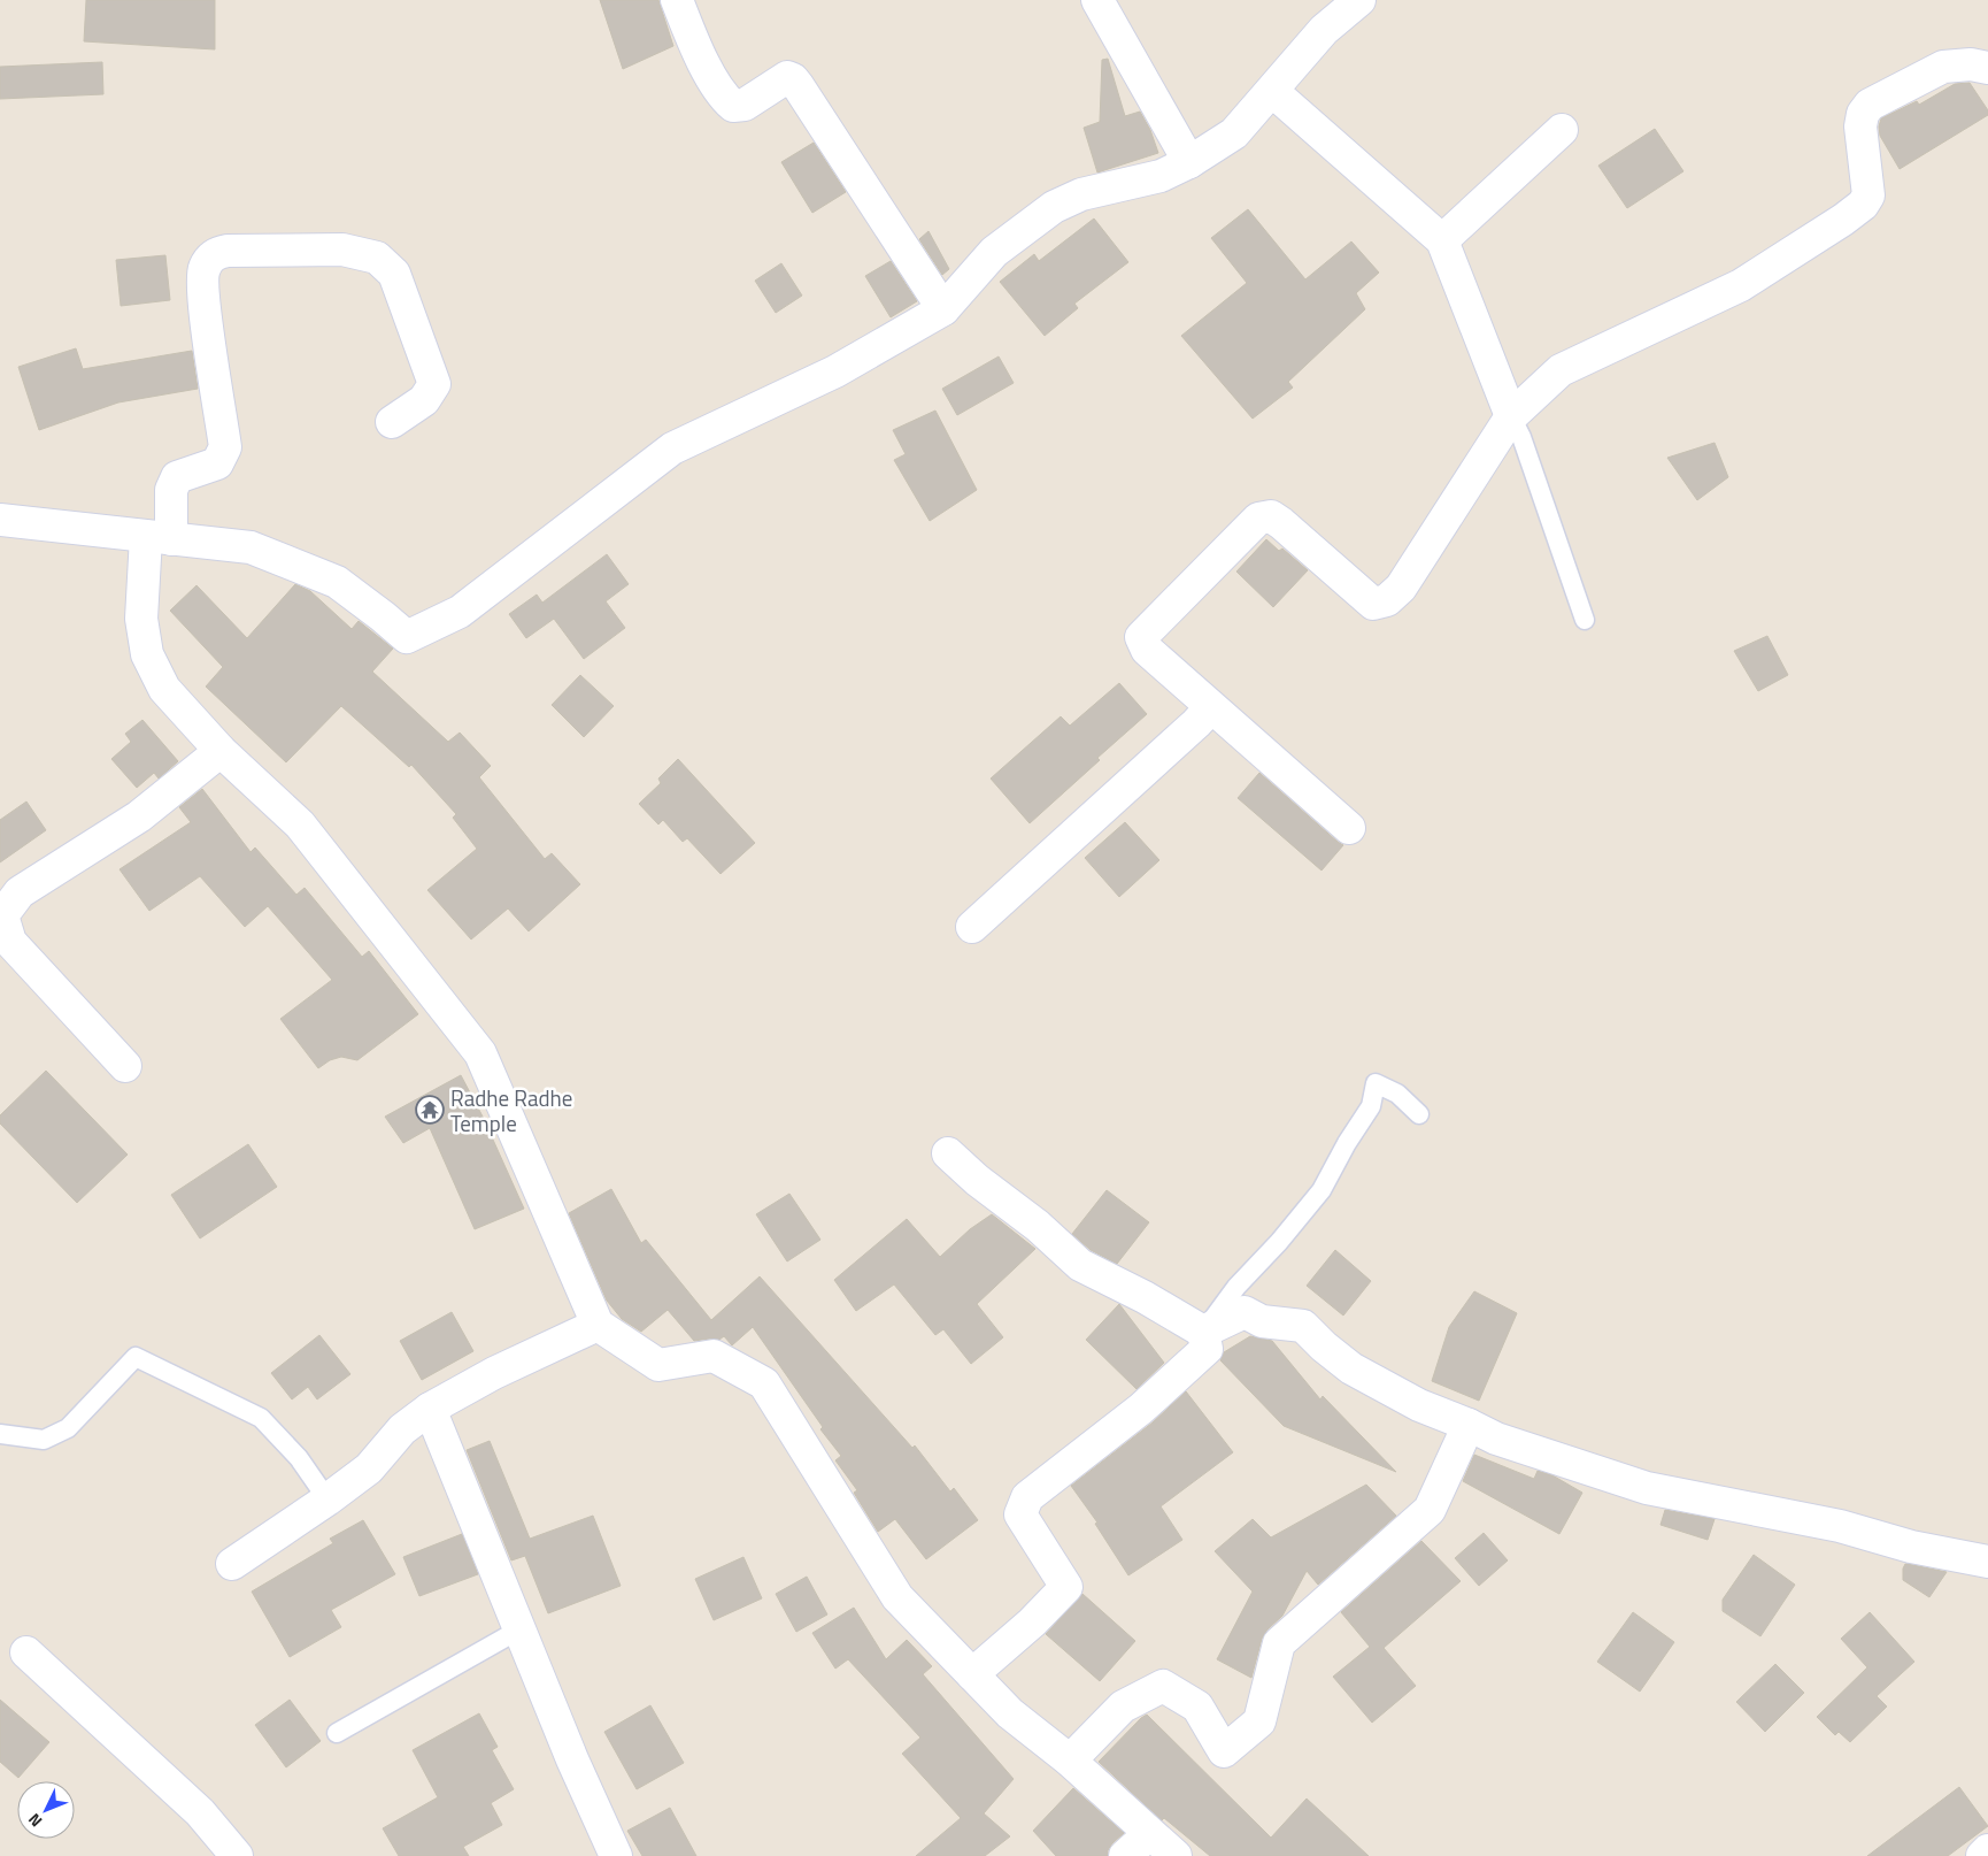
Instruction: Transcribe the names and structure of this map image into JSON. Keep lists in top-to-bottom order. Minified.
{"places":{"temple":["Radhe Radhe Temple"]},"north":"bottom left"}
